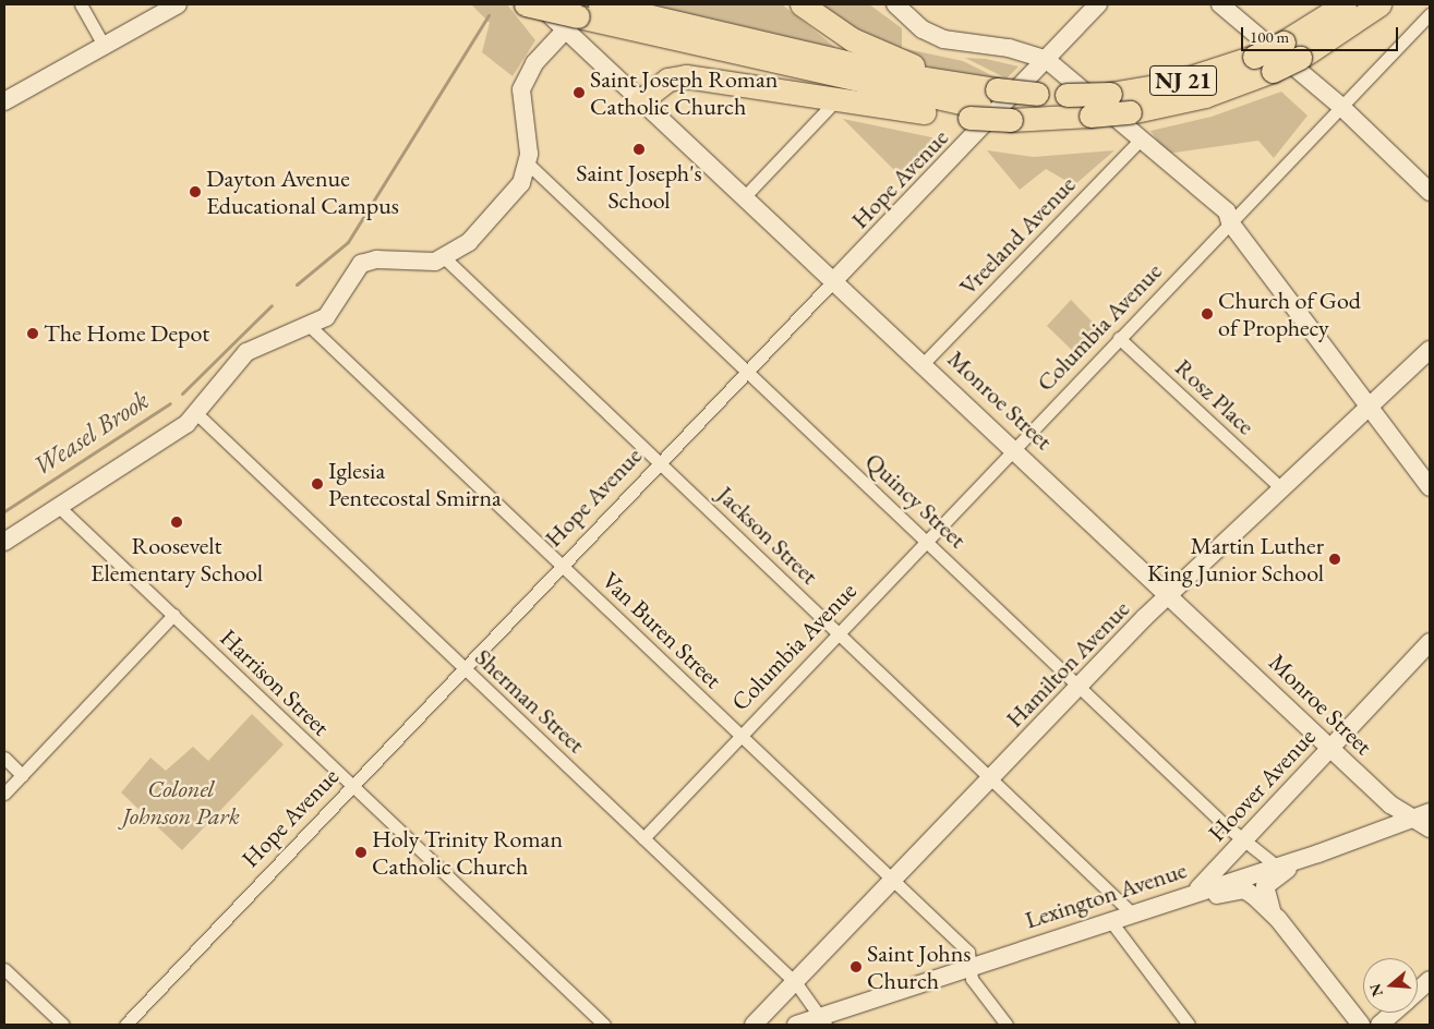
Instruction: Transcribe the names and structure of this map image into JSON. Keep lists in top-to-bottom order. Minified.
{"streets":{"highway":["NJ 21"],"main road":["Hope Avenue","Monroe Street","Hamilton Avenue","Hoover Avenue","Lexington Avenue"],"street":["Vreeland Avenue","Columbia Avenue","Rosz Place","Quincy Street","Jackson Street","Van Buren Street","Harrison Street","Sherman Street"]},"crossings":[["NJ 21","Monroe Street"],["Hope Avenue","Monroe Street"],["Hope Avenue","Quincy Street"],["Hope Avenue","Jackson Street"],["Hope Avenue","Van Buren Street"],["Hope Avenue","Harrison Street"],["Hope Avenue","Sherman Street"],["Vreeland Avenue","Monroe Street"],["Columbia Avenue","Rosz Place"],["Columbia Avenue","Monroe Street"],["Columbia Avenue","Quincy Street"],["Columbia Avenue","Jackson Street"],["Columbia Avenue","Van Buren Street"],["Columbia Avenue","Sherman Street"],["Rosz Place","Hamilton Avenue"],["Monroe Street","Hamilton Avenue"],["Monroe Street","Hoover Avenue"],["Monroe Street","Lexington Avenue"],["Quincy Street","Hamilton Avenue"],["Quincy Street","Hoover Avenue"],["Quincy Street","Lexington Avenue"],["Jackson Street","Hamilton Avenue"],["Jackson Street","Lexington Avenue"],["Van Buren Street","Hamilton Avenue"],["Van Buren Street","Lexington Avenue"],["Hamilton Avenue","Sherman Street"],["Sherman Street","Lexington Avenue"],["Hoover Avenue","Lexington Avenue"]],"water":["Weasel Brook"],"parks":["Colonel Johnson Park"],"places":["Saint Joseph Roman Catholic Church","Saint Joseph's School","Dayton Avenue Educational Campus","Church of God of Prophecy","The Home Depot","Iglesia Pentecostal Smirna","Roosevelt Elementary School","Martin Luther King Junior School","Holy Trinity Roman Catholic Church","Saint Johns Church"],"scale_bar":"100 m","north":"left"}
